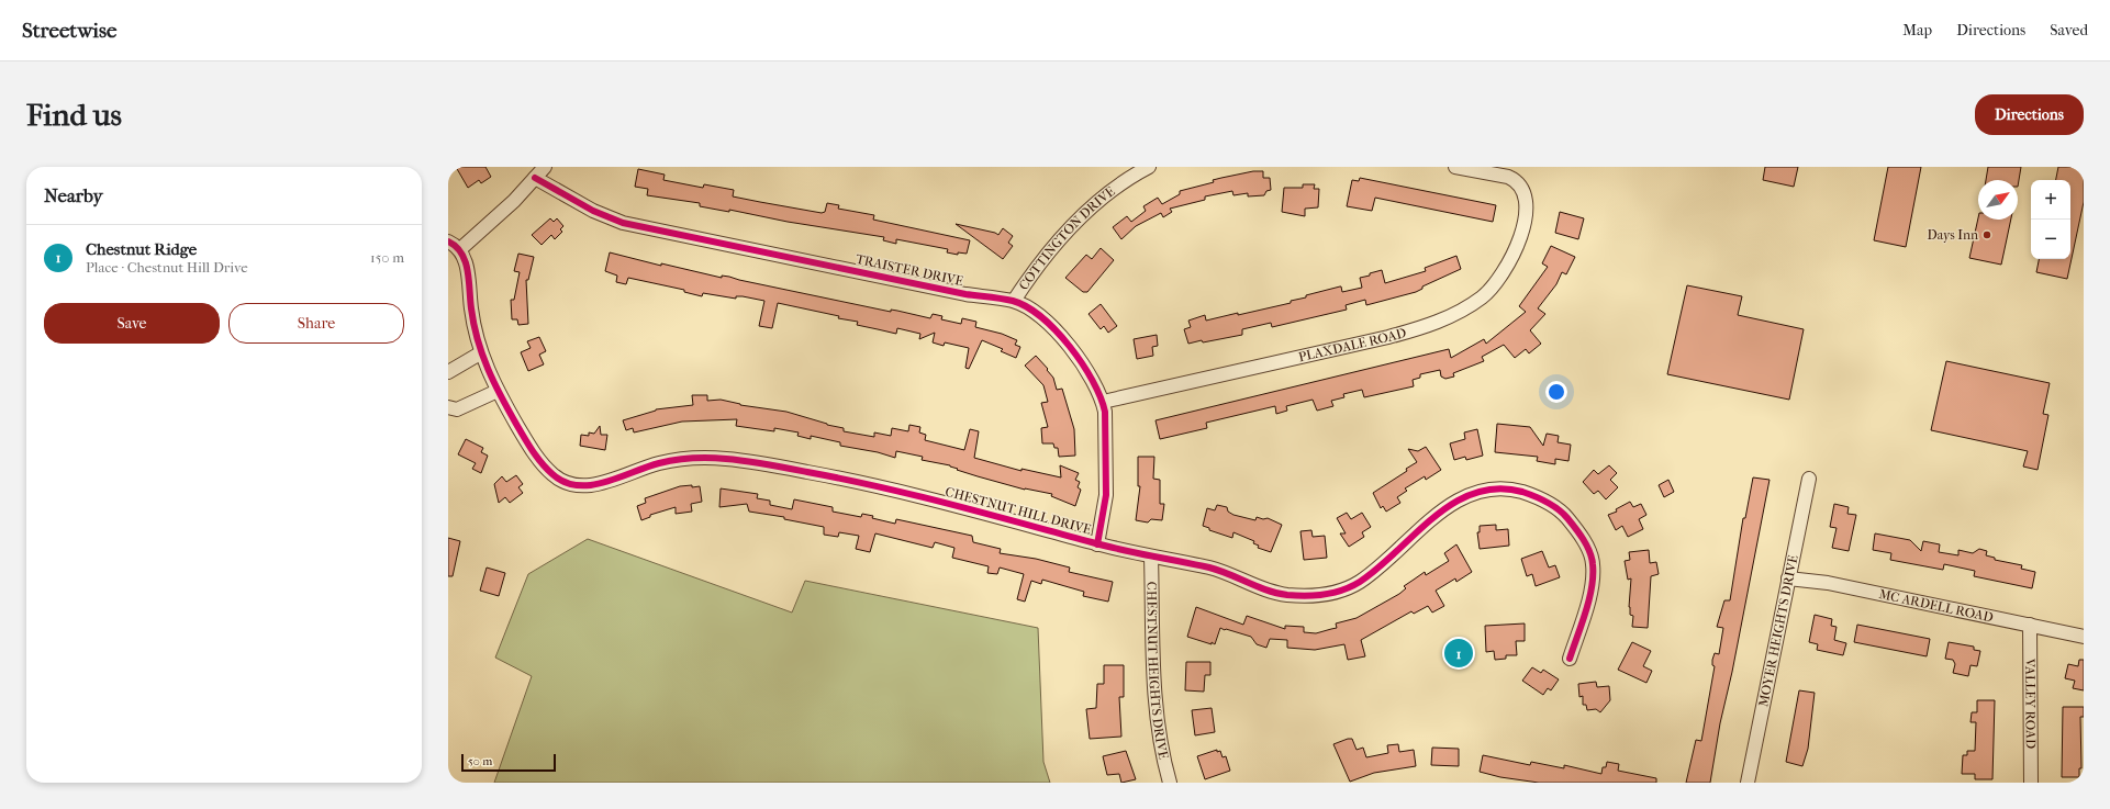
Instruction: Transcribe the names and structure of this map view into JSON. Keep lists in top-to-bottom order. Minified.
{"streets":{"street":["COTTINGTON DRIVE","TRAISTER DRIVE","PLAXDALE ROAD","CHESTNUT HILL DRIVE","MC ARDELL ROAD","MOYER HEIGHTS DRIVE","CHESTNUT HEIGHTS DRIVE","VALLEY ROAD"]},"crossings":[["COTTINGTON DRIVE","TRAISTER DRIVE"],["TRAISTER DRIVE","PLAXDALE ROAD"],["TRAISTER DRIVE","CHESTNUT HILL DRIVE"],["CHESTNUT HILL DRIVE","CHESTNUT HEIGHTS DRIVE"],["MC ARDELL ROAD","MOYER HEIGHTS DRIVE"],["MC ARDELL ROAD","VALLEY ROAD"]],"places":["Days Inn"],"scale_bar":"50 m","north":"top right","page":{"header":"Streetwise","nav":["Map","Directions","Saved"],"buttons":["Directions",["Save","Share"]],"title":"Find us","heading":"Nearby","map_buttons":["+","−"],"list":[{"mark":"1","name":"Chestnut Ridge","note":"Place · Chestnut Hill Drive","value":"150 m"}],"pins":"1","scale":"50 m"}}
